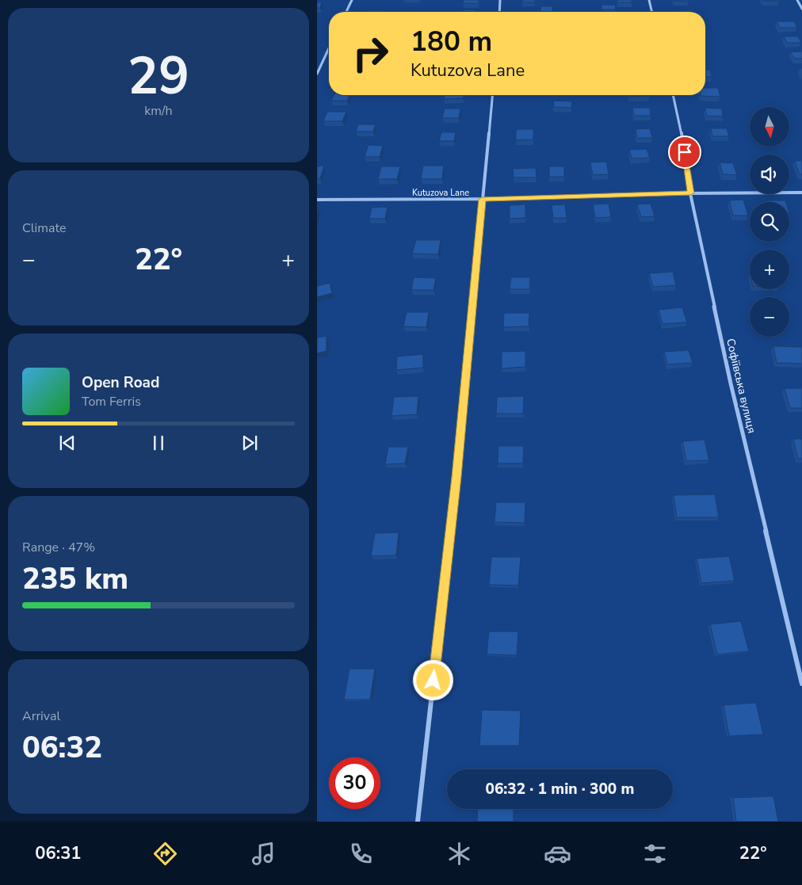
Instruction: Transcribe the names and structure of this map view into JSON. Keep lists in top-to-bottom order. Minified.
{"streets":{"street":["Kutuzova Lane","Софіївська вулиця"]},"crossings":[["Kutuzova Lane","Софіївська вулиця"]],"north":"bottom","page":{"tile":[["29","km/h"],"Climate",["Range · 47%","235 km"],["Arrival","06:32"]],"turn":["180 m","Kutuzova Lane"],"map_buttons":["+","−"],"heat":["−","22°","+"],"song":["Open Road","Tom Ferris"],"limit":"30","trip":"06:32 · 1 min · 300 m","tabs":["06:31","22°"]}}
